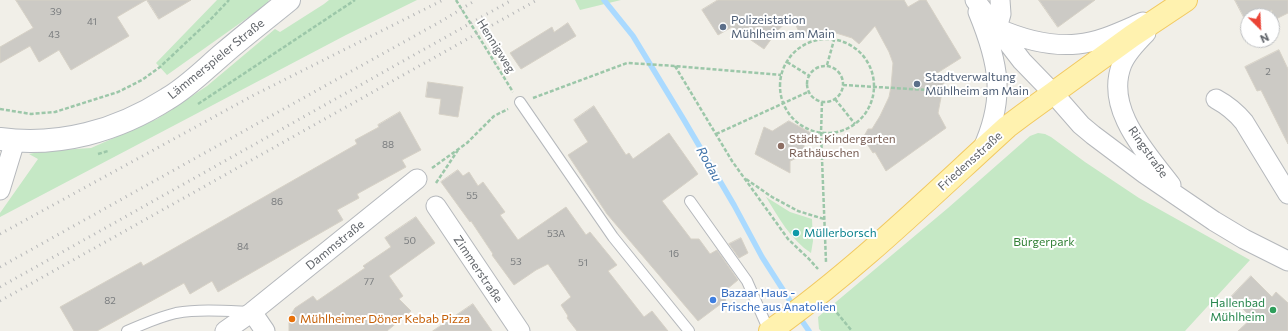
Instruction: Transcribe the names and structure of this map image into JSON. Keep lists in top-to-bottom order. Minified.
{"streets":{"main road":["Lämmerspieler Straße","Friedensstraße"],"street":["Ringstraße","Dammstraße","Zimmerstraße"],"path":["Hennigweg"]},"crossings":[["Ringstraße","Friedensstraße"]],"water":["Rodau"],"parks":["Bürgerpark"],"places":["Polizeistation Mühlheim am Main","Stadtverwaltung Mühlheim am Main","Städt. Kindergarten Rathäuschen","Müllerborsch","Bazaar Haus - Frische aus Anatolien","Hallenbad Mühlheim","Mühlheimer Döner Kebab Pizza"],"house_numbers":["39","41","43","2","88","55","86","53A","50","84","16","53","51","77","82"],"north":"bottom right"}
